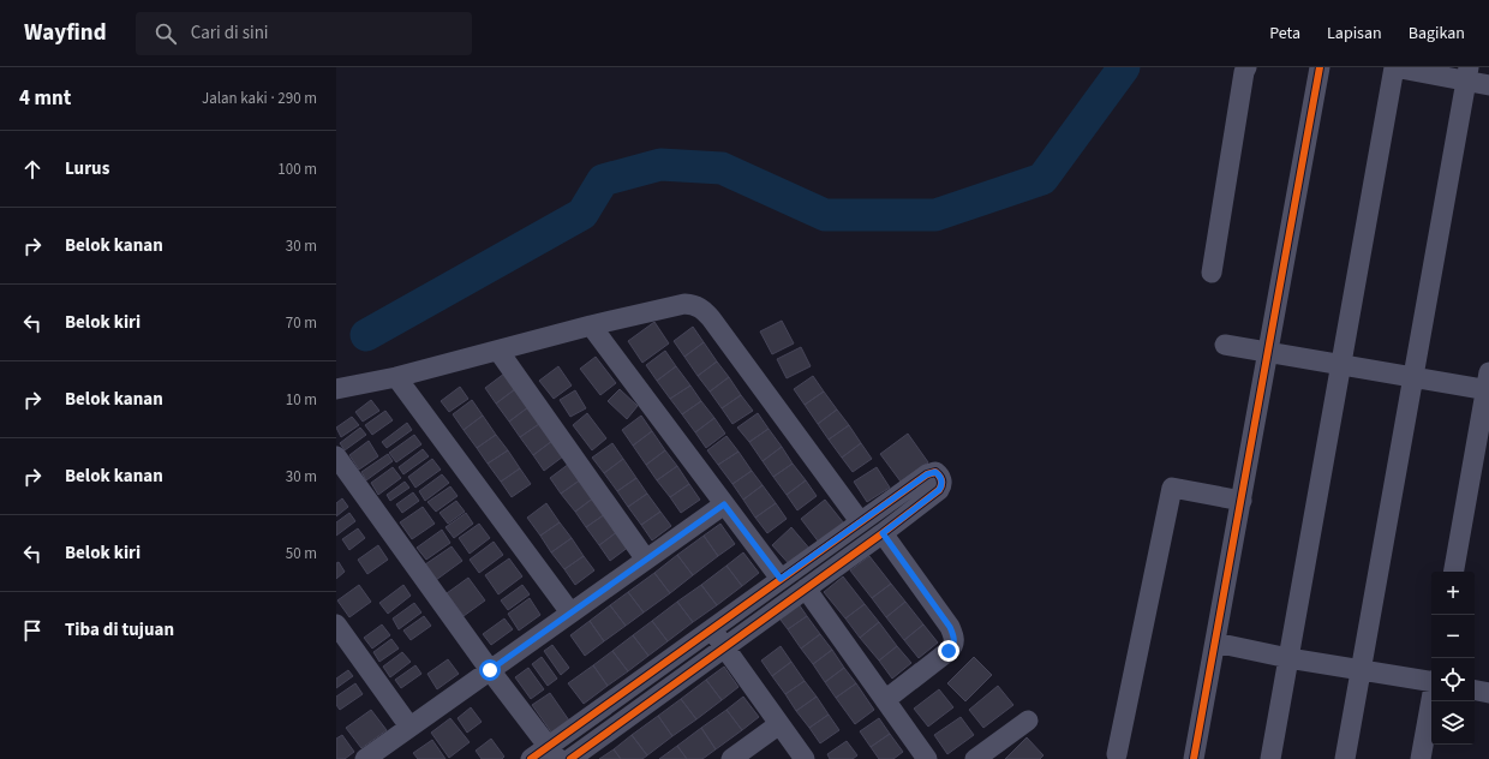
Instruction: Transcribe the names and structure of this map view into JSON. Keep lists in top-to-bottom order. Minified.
{"page":{"header":"Wayfind","search":"Cari di sini","nav":["Peta","Lapisan","Bagikan"],"heading":["4 mnt","Jalan kaki · 290 m"],"list":[["Lurus","100 m"],["Belok kanan","30 m"],["Belok kiri","70 m"],["Belok kanan","10 m"],["Belok kanan","30 m"],["Belok kiri","50 m"],"Tiba di tujuan"],"map_buttons":["+","−"]}}
